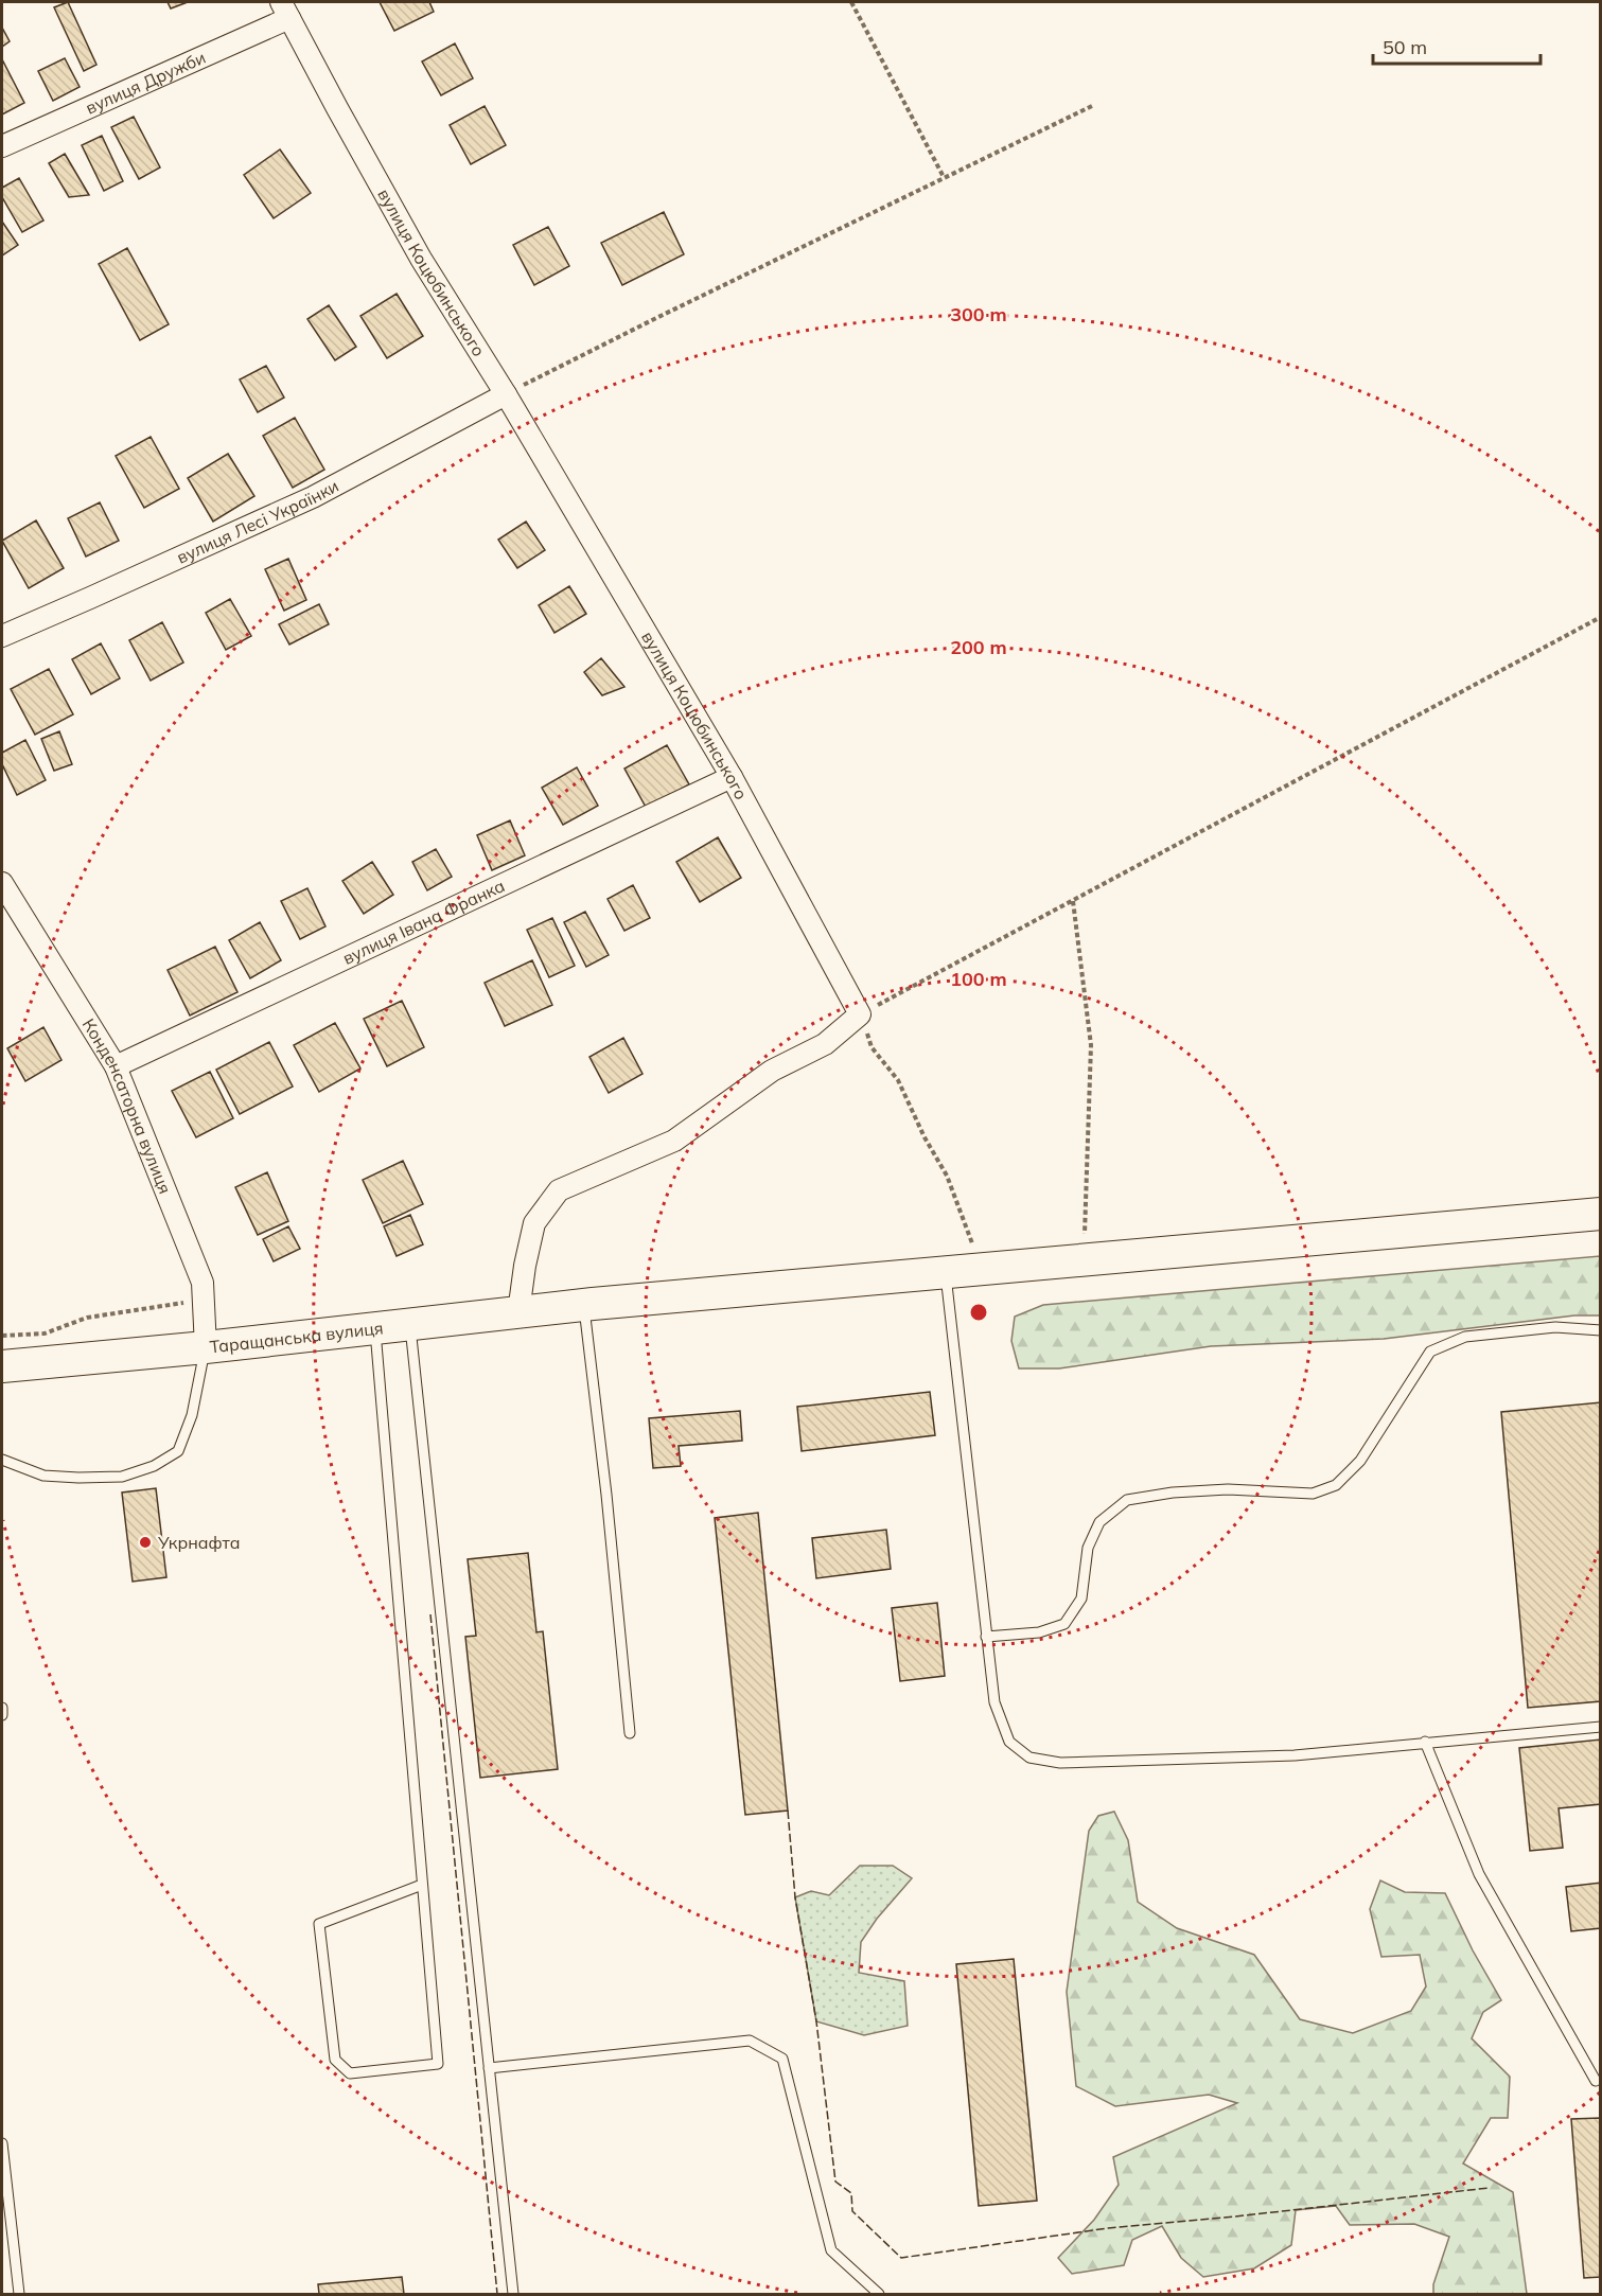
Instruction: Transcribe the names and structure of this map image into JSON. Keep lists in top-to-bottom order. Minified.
{"streets":{"main road":["Таращанська вулиця"],"street":["вулиця Дружби","вулиця Коцюбинського","вулиця Лесі Українки","вулиця Івана Франка","Конденсаторна вулиця"]},"crossings":[["вулиця Дружби","вулиця Коцюбинського"],["вулиця Коцюбинського","вулиця Лесі Українки"],["вулиця Коцюбинського","вулиця Івана Франка"],["вулиця Івана Франка","Конденсаторна вулиця"],["Конденсаторна вулиця","Таращанська вулиця"]],"places":["Укрнафта"],"scale_bar":"50 m","rings":["300 m","200 m","100 m"]}
